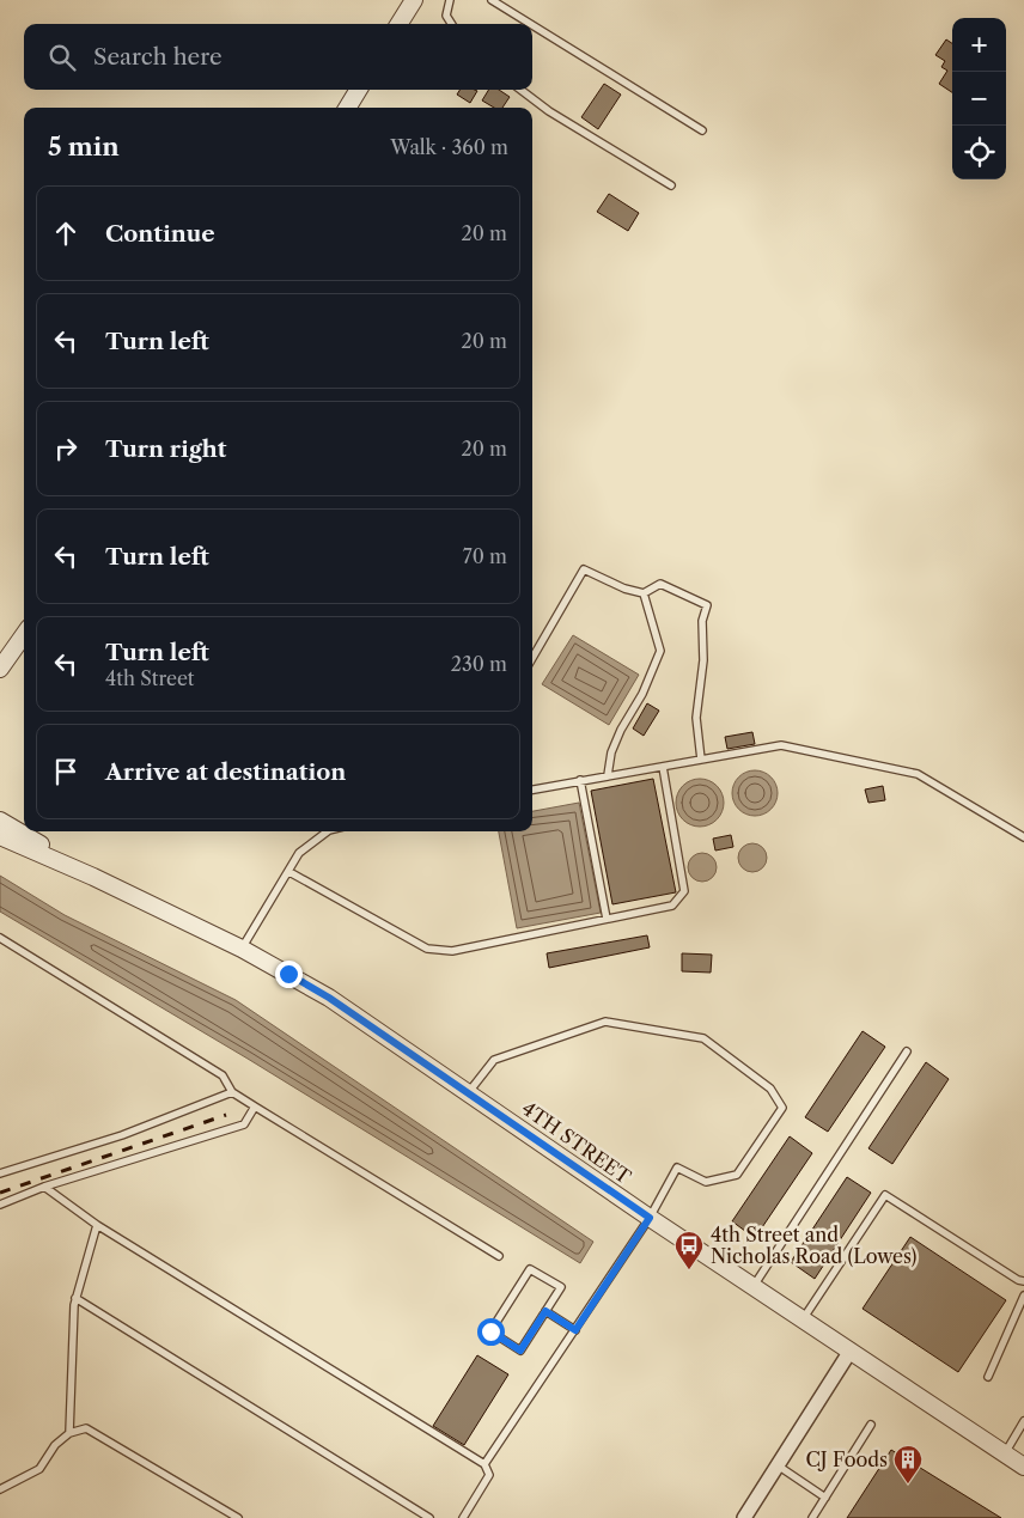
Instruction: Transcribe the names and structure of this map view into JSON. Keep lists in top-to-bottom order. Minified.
{"streets":{"street":["4TH STREET"]},"places":{"bus stop":["4th Street and Nicholas Road (Lowes)"],"building":["CJ Foods"]},"page":{"map_buttons":["+","−"],"search":"Search here","heading":["5 min","Walk · 360 m"],"list":[["Continue","20 m"],["Turn left","20 m"],["Turn right","20 m"],["Turn left","70 m"],["Turn left","4th Street","230 m"],"Arrive at destination"]}}
